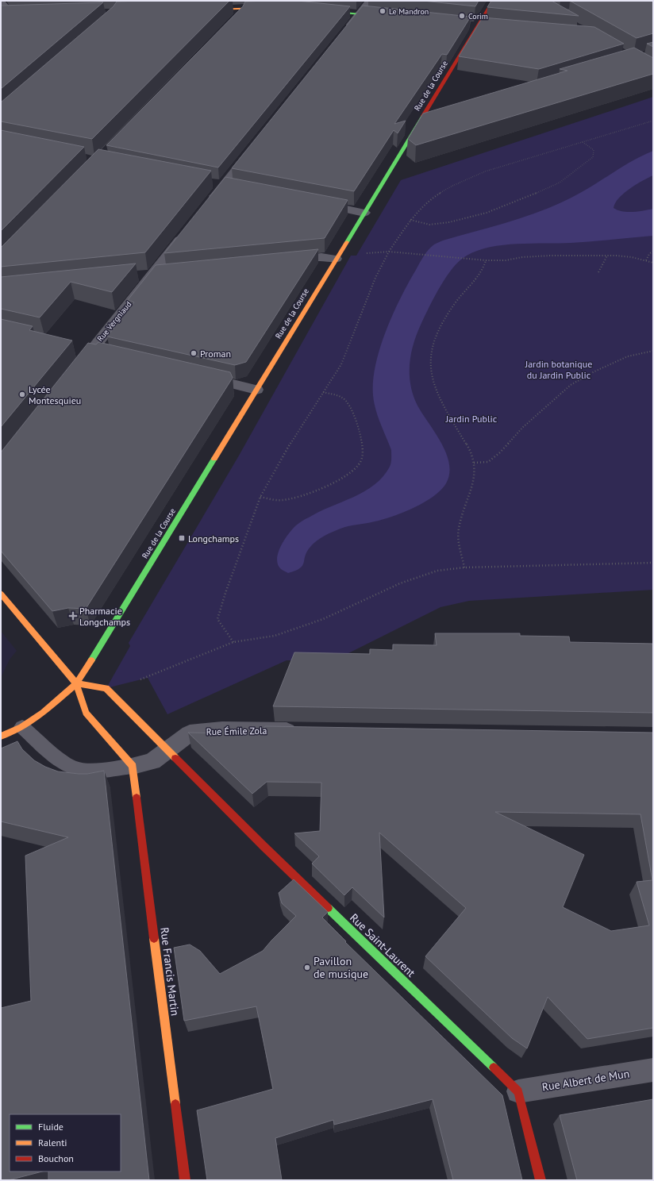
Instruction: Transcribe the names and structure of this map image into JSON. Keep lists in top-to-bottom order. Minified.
{"streets":{"street":["Rue de la Course","Rue Vergniaud","Rue Émile Zola","Rue Saint-Laurent","Rue Francis Martin","Rue Albert de Mun"]},"crossings":[["Rue de la Course","Rue Saint-Laurent"],["Rue Émile Zola","Rue Saint-Laurent"],["Rue Émile Zola","Rue Francis Martin"],["Rue Saint-Laurent","Rue Albert de Mun"]],"parks":["Jardin botanique du Jardin Public","Jardin Public"],"places":{"other":["Le Mandron","Corim","Proman","Lycée Montesquieu","Pavillon de musique"],"transit":["Longchamps"],"health":["Pharmacie Longchamps"]},"legend":["Fluide","Ralenti","Bouchon"]}
